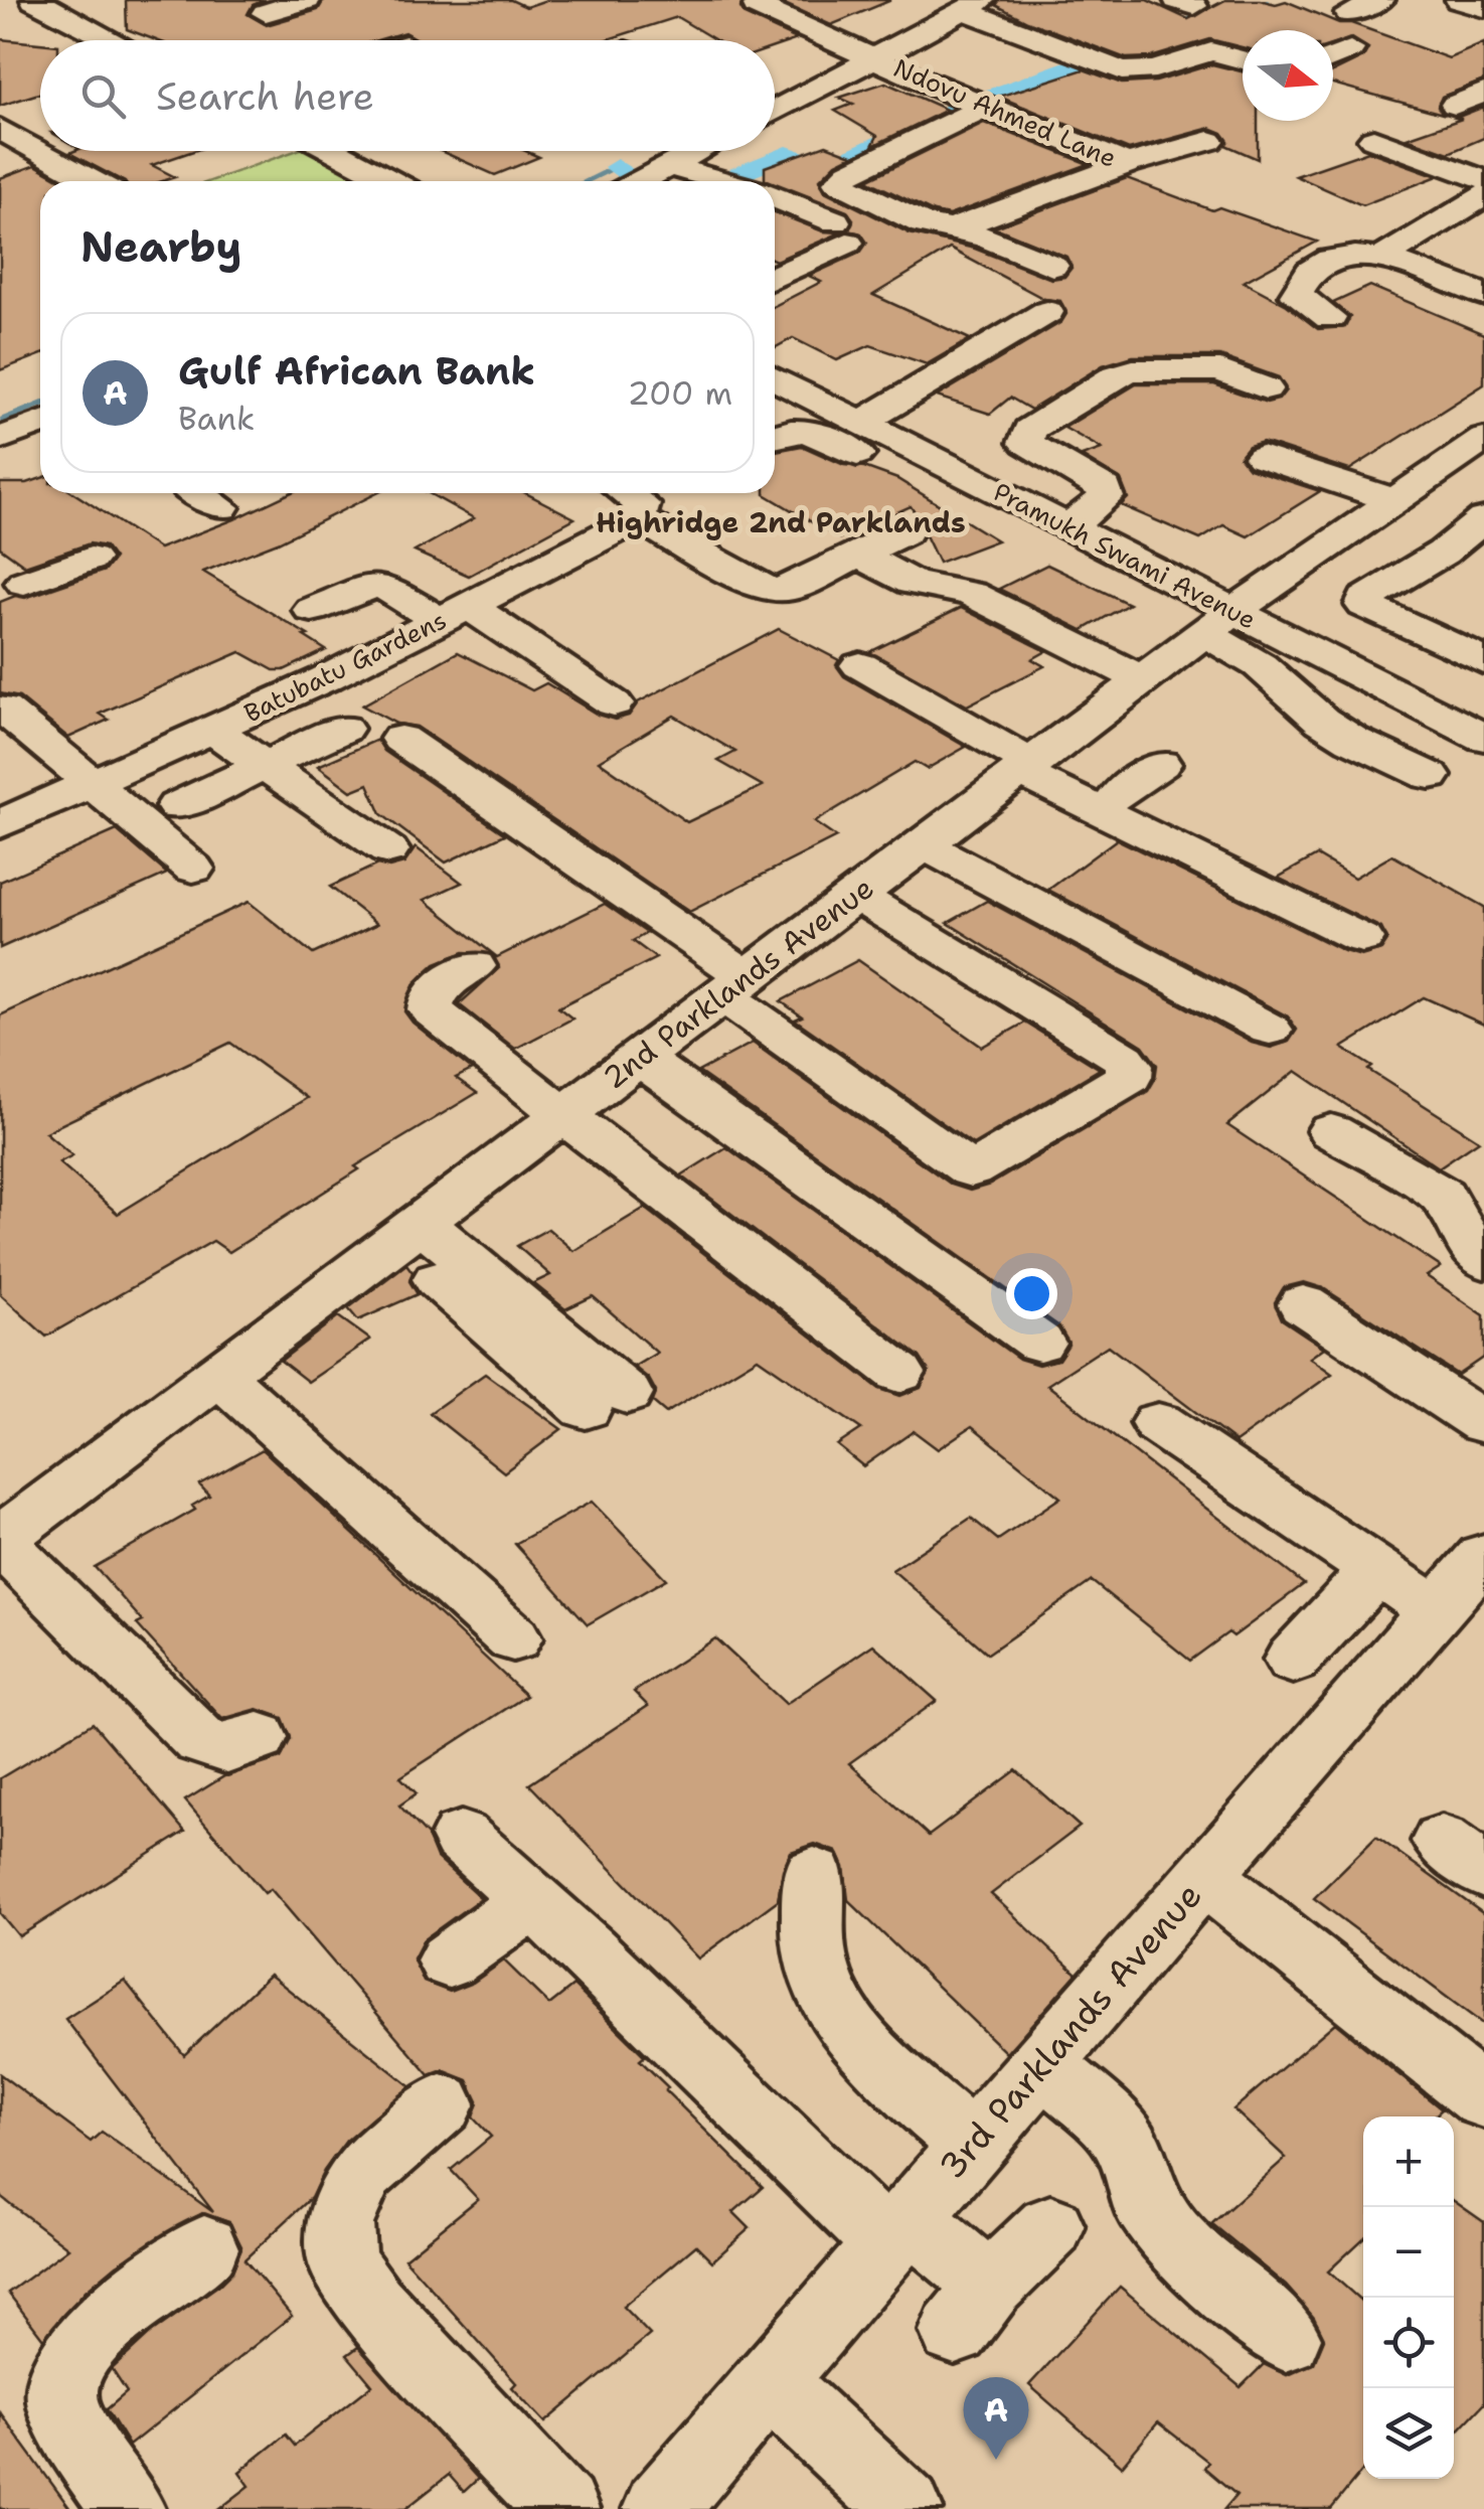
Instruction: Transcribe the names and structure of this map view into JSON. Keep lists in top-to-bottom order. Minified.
{"streets":{"street":["Ndovu Ahmed Lane","Pramukh Swami Avenue","Batubatu Gardens","2nd Parklands Avenue","3rd Parklands Avenue"]},"crossings":[["Pramukh Swami Avenue","2nd Parklands Avenue"]],"districts":["Highridge 2nd Parklands"],"north":"right","page":{"search":"Search here","heading":"Nearby","list":[{"mark":"A","name":"Gulf African Bank","note":"Bank","value":"200 m"}],"map_buttons":["+","−"],"pins":"A"}}
